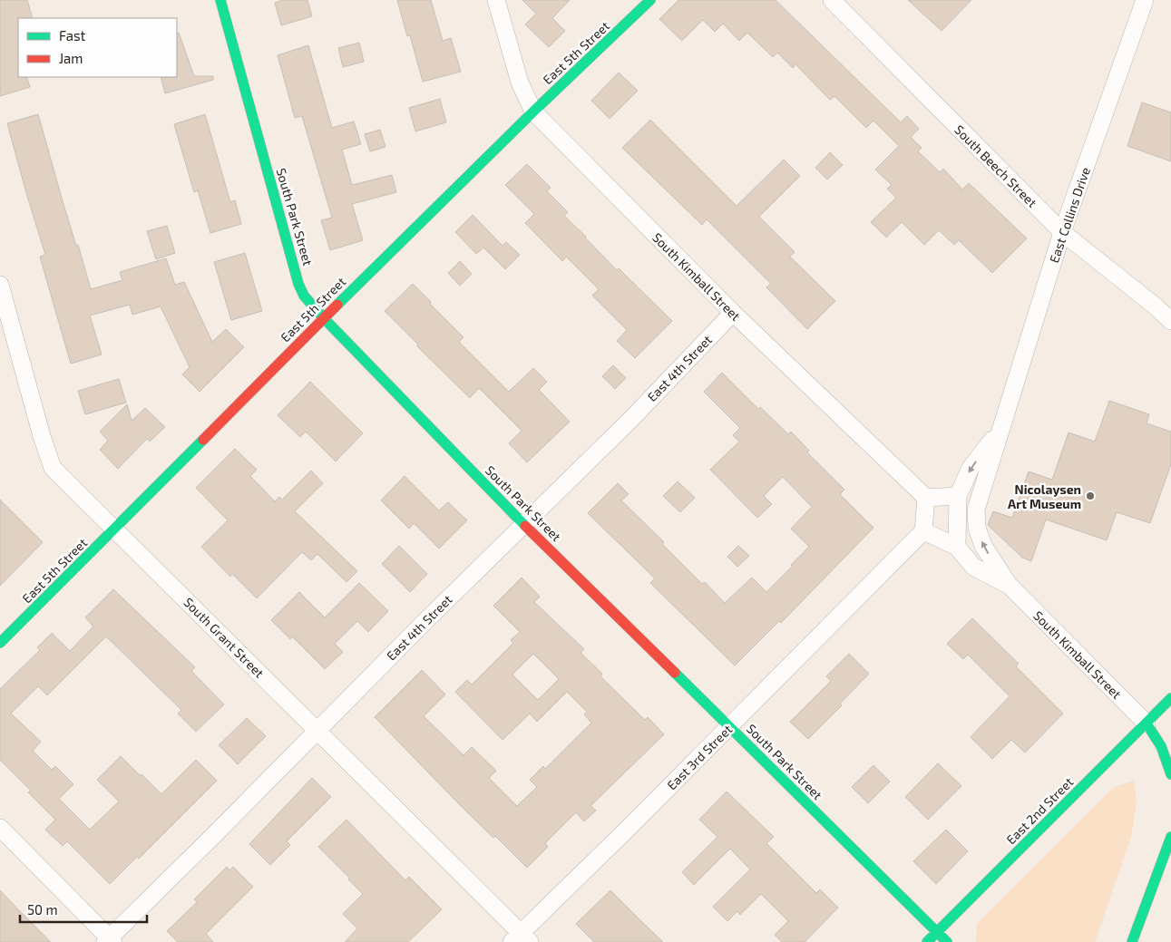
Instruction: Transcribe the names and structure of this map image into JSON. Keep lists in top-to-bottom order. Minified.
{"streets":{"street":["East 5th Street","South Beech Street","East Collins Drive","South Park Street","South Kimball Street","East 4th Street","South Grant Street","East 3rd Street","East 2nd Street"]},"crossings":[["East 5th Street","South Park Street"],["East 5th Street","South Kimball Street"],["East 5th Street","South Grant Street"],["South Beech Street","East Collins Drive"],["East Collins Drive","South Kimball Street"],["South Park Street","East 4th Street"],["South Park Street","East 3rd Street"],["South Park Street","East 2nd Street"],["South Kimball Street","East 4th Street"],["South Kimball Street","East 2nd Street"],["East 4th Street","South Grant Street"],["South Grant Street","East 3rd Street"]],"places":["Nicolaysen Art Museum"],"legend":["Fast","Jam"],"scale_bar":"50 m"}
